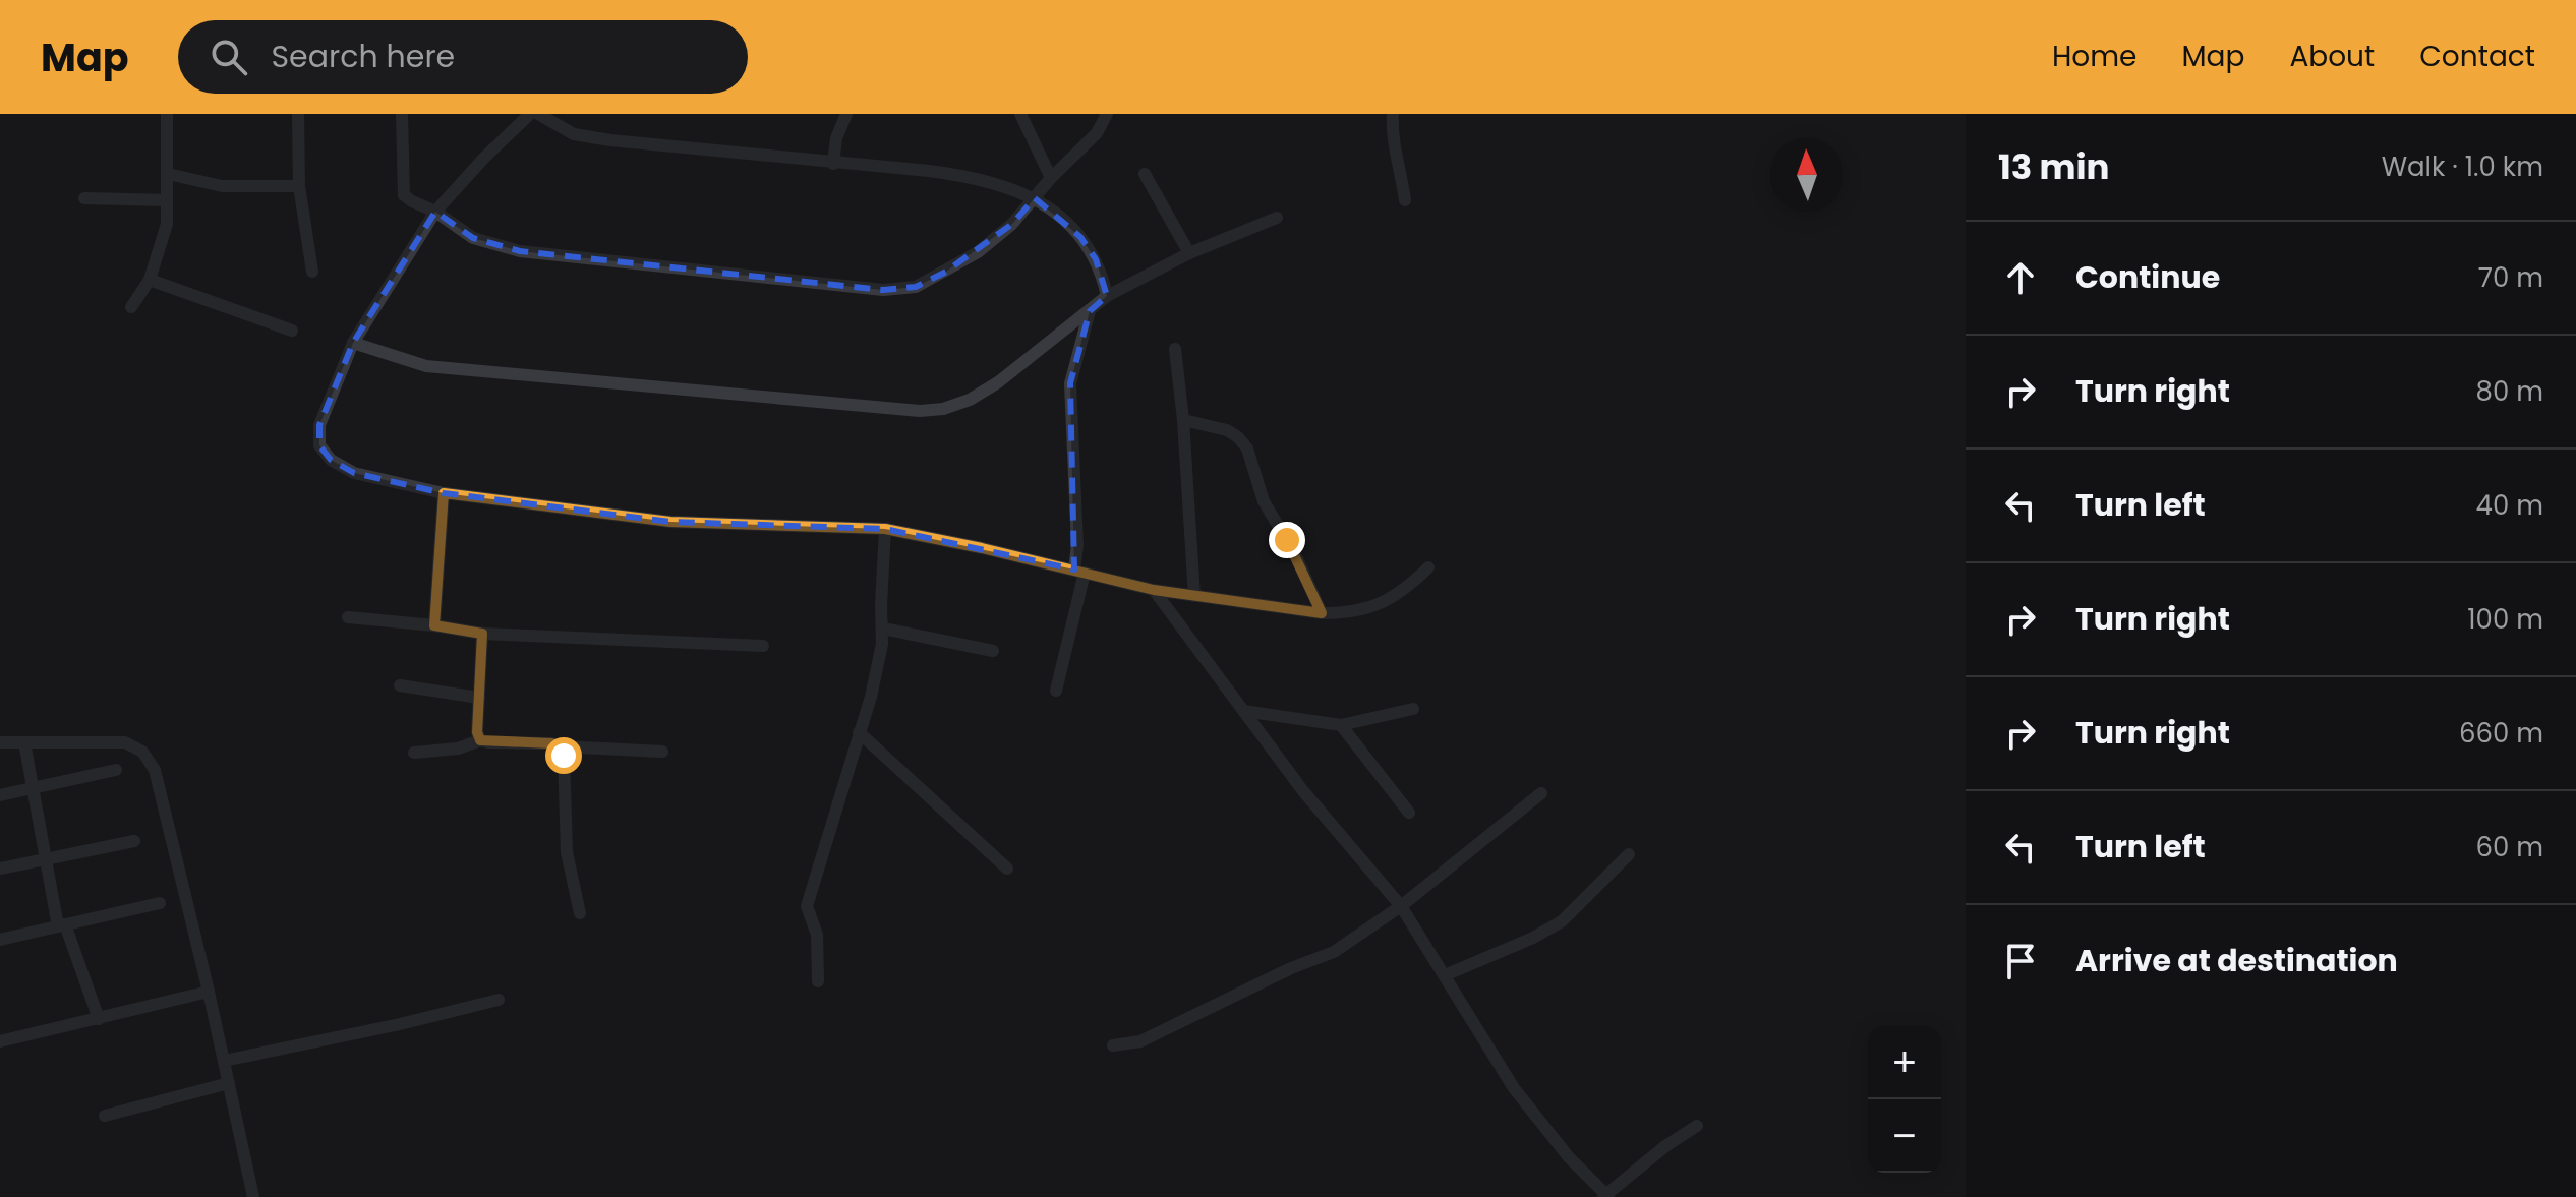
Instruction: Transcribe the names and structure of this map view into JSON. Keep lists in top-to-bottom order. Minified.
{"north":"top","page":{"header":"Map","search":"Search here","nav":["Home","Map","About","Contact"],"heading":["13 min","Walk · 1.0 km"],"list":[["Continue","70 m"],["Turn right","80 m"],["Turn left","40 m"],["Turn right","100 m"],["Turn right","660 m"],["Turn left","60 m"],"Arrive at destination"],"map_buttons":["+","−"]}}
